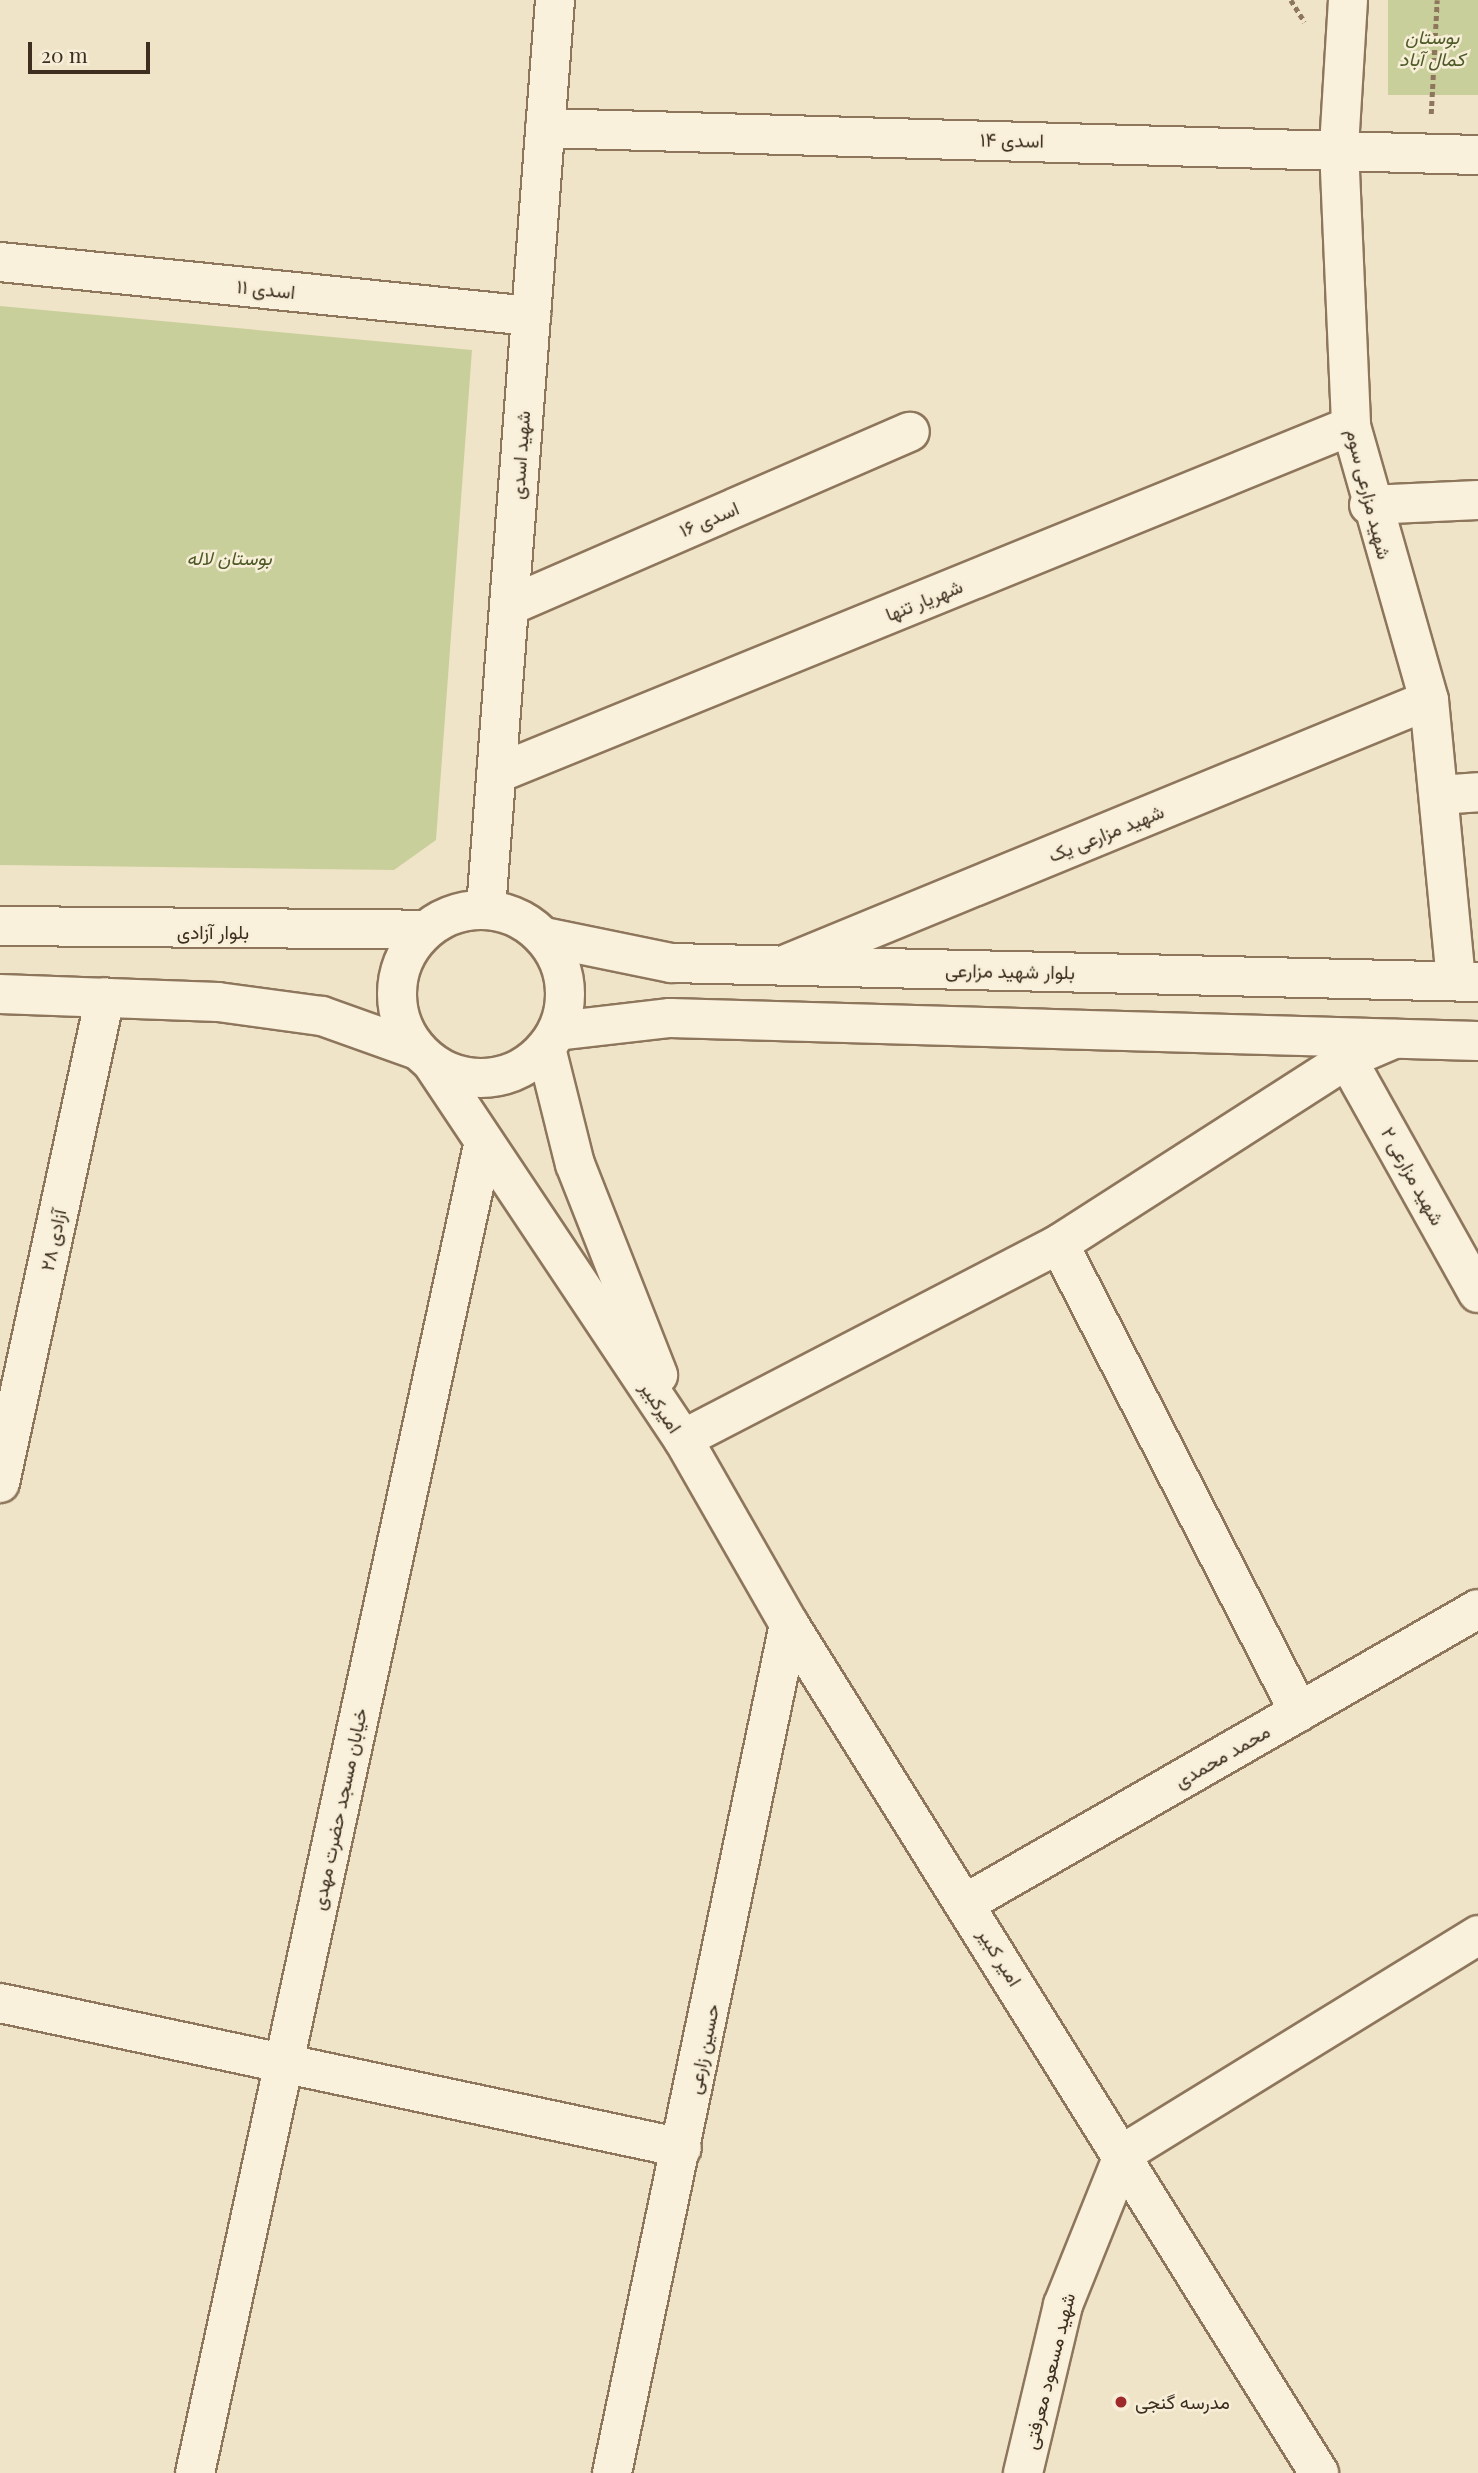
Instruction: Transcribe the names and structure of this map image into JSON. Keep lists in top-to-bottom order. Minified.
{"streets":{"street":["اسدی ۱۴","اسدی ۱۱","شهید اسدی","شهید مزارعی سوم","اسدی ۱۶","شهریار تنها","شهید مزارعی یک","بلوار آزادی","بلوار شهید مزارعی","شهید مزارعی ۲","آزادی ۲۸","امیرکبیر","محمد محمدی","خیابان مسجد حضرت مهدی","امیر کبیر","حسین زارعی","شهید مسعود معرفتی"]},"crossings":[["اسدی ۱۴","شهید اسدی"],["اسدی ۱۴","شهید مزارعی سوم"],["اسدی ۱۱","شهید اسدی"],["شهید اسدی","اسدی ۱۶"],["شهید اسدی","شهریار تنها"],["شهید اسدی","بلوار آزادی"],["شهید اسدی","بلوار شهید مزارعی"],["شهید اسدی","امیرکبیر"],["شهید مزارعی سوم","شهریار تنها"],["شهید مزارعی سوم","شهید مزارعی یک"],["شهید مزارعی سوم","بلوار شهید مزارعی"],["شهید مزارعی یک","بلوار شهید مزارعی"],["بلوار آزادی","بلوار شهید مزارعی"],["بلوار آزادی","امیرکبیر"],["بلوار شهید مزارعی","امیرکبیر"],["امیرکبیر","خیابان مسجد حضرت مهدی"],["امیرکبیر","امیر کبیر"],["محمد محمدی","امیر کبیر"],["امیر کبیر","حسین زارعی"],["امیر کبیر","شهید مسعود معرفتی"]],"parks":["بوستان کمال آباد","بوستان لاله"],"places":["مدرسه گنجی"],"scale_bar":"20 m"}
